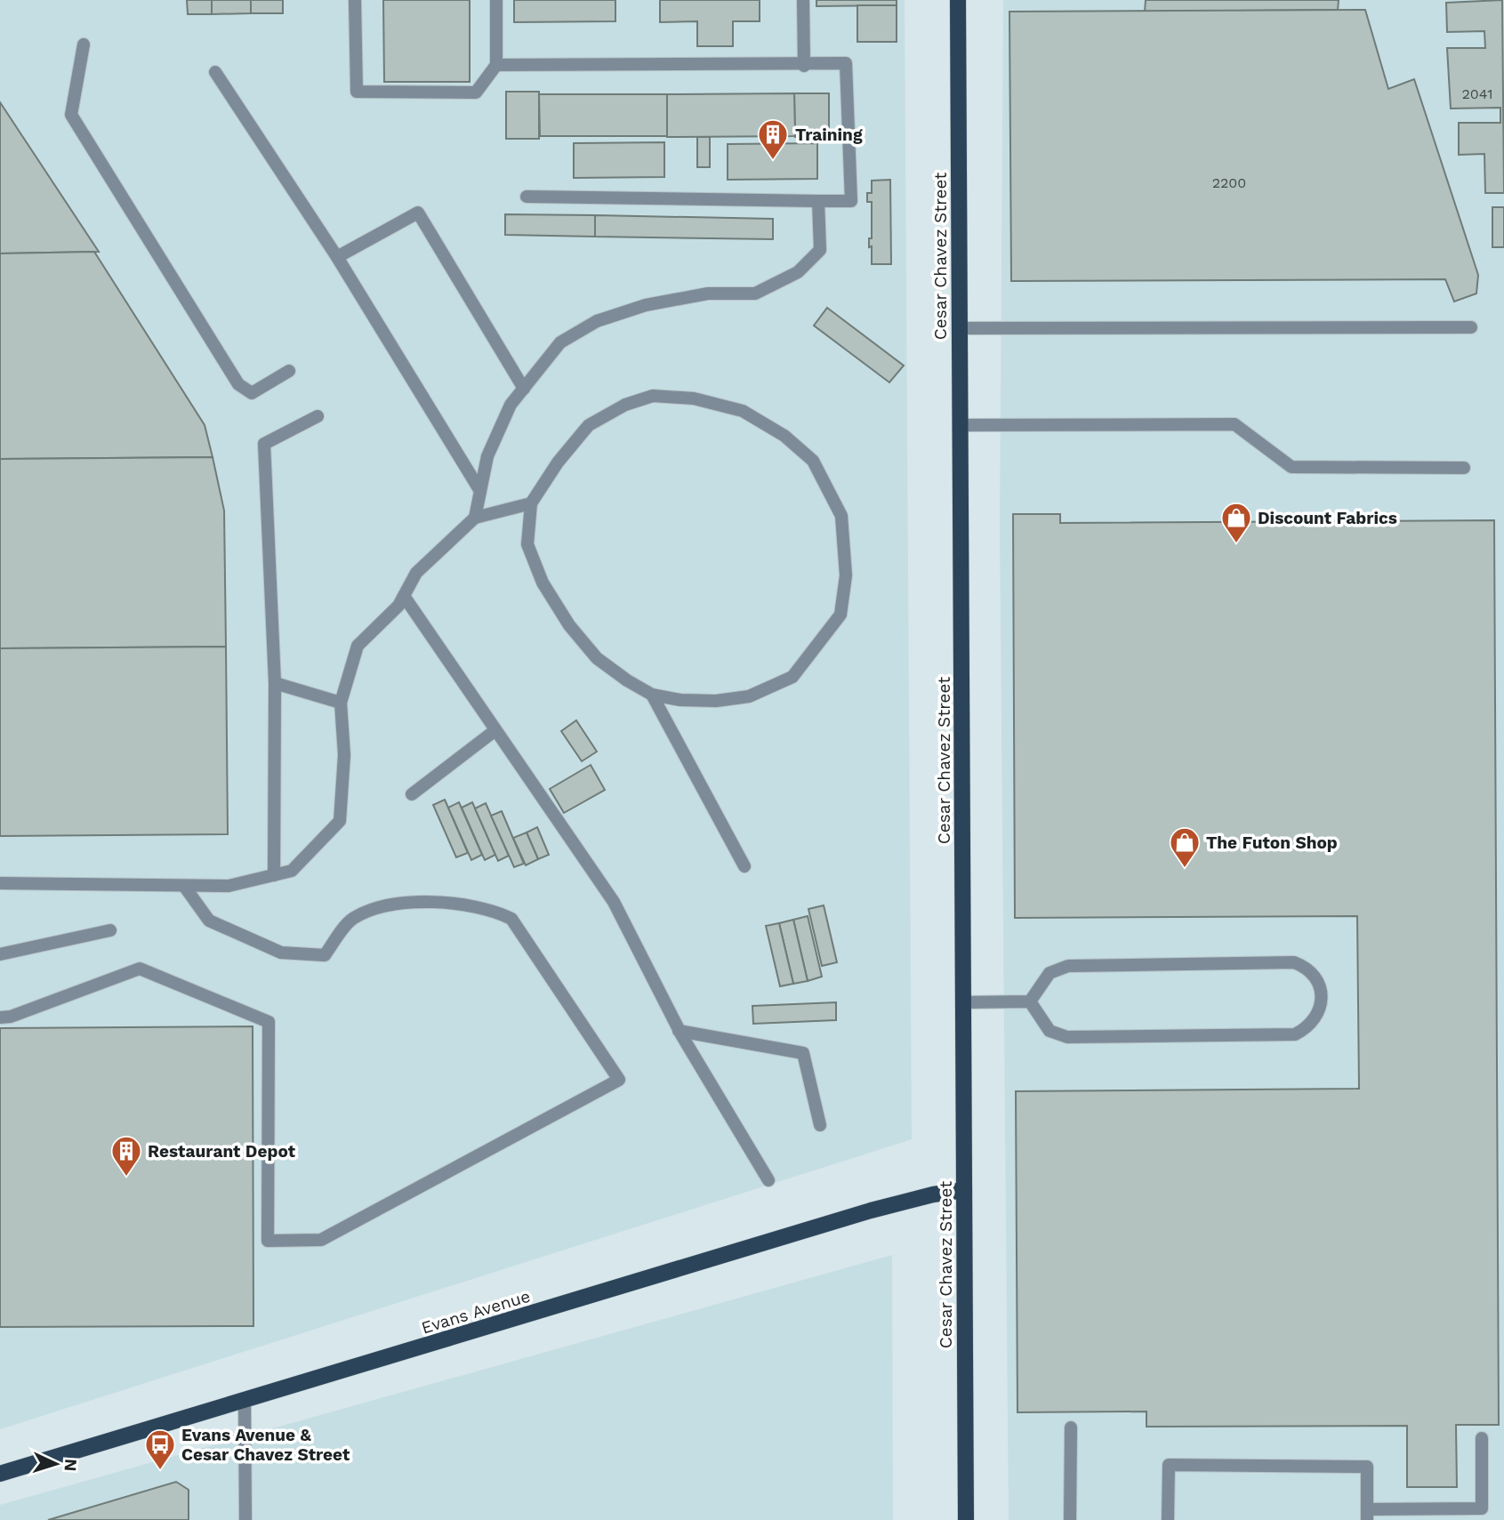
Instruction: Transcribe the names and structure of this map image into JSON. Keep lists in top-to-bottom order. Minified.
{"streets":{"main road":["Cesar Chavez Street","Evans Avenue"]},"crossings":[["Cesar Chavez Street","Evans Avenue"]],"places":{"building":["Training","Restaurant Depot"],"shop":["Discount Fabrics","The Futon Shop"],"bus stop":["Evans Avenue & Cesar Chavez Street"]},"house_numbers":["2041","2200"],"north":"right"}
